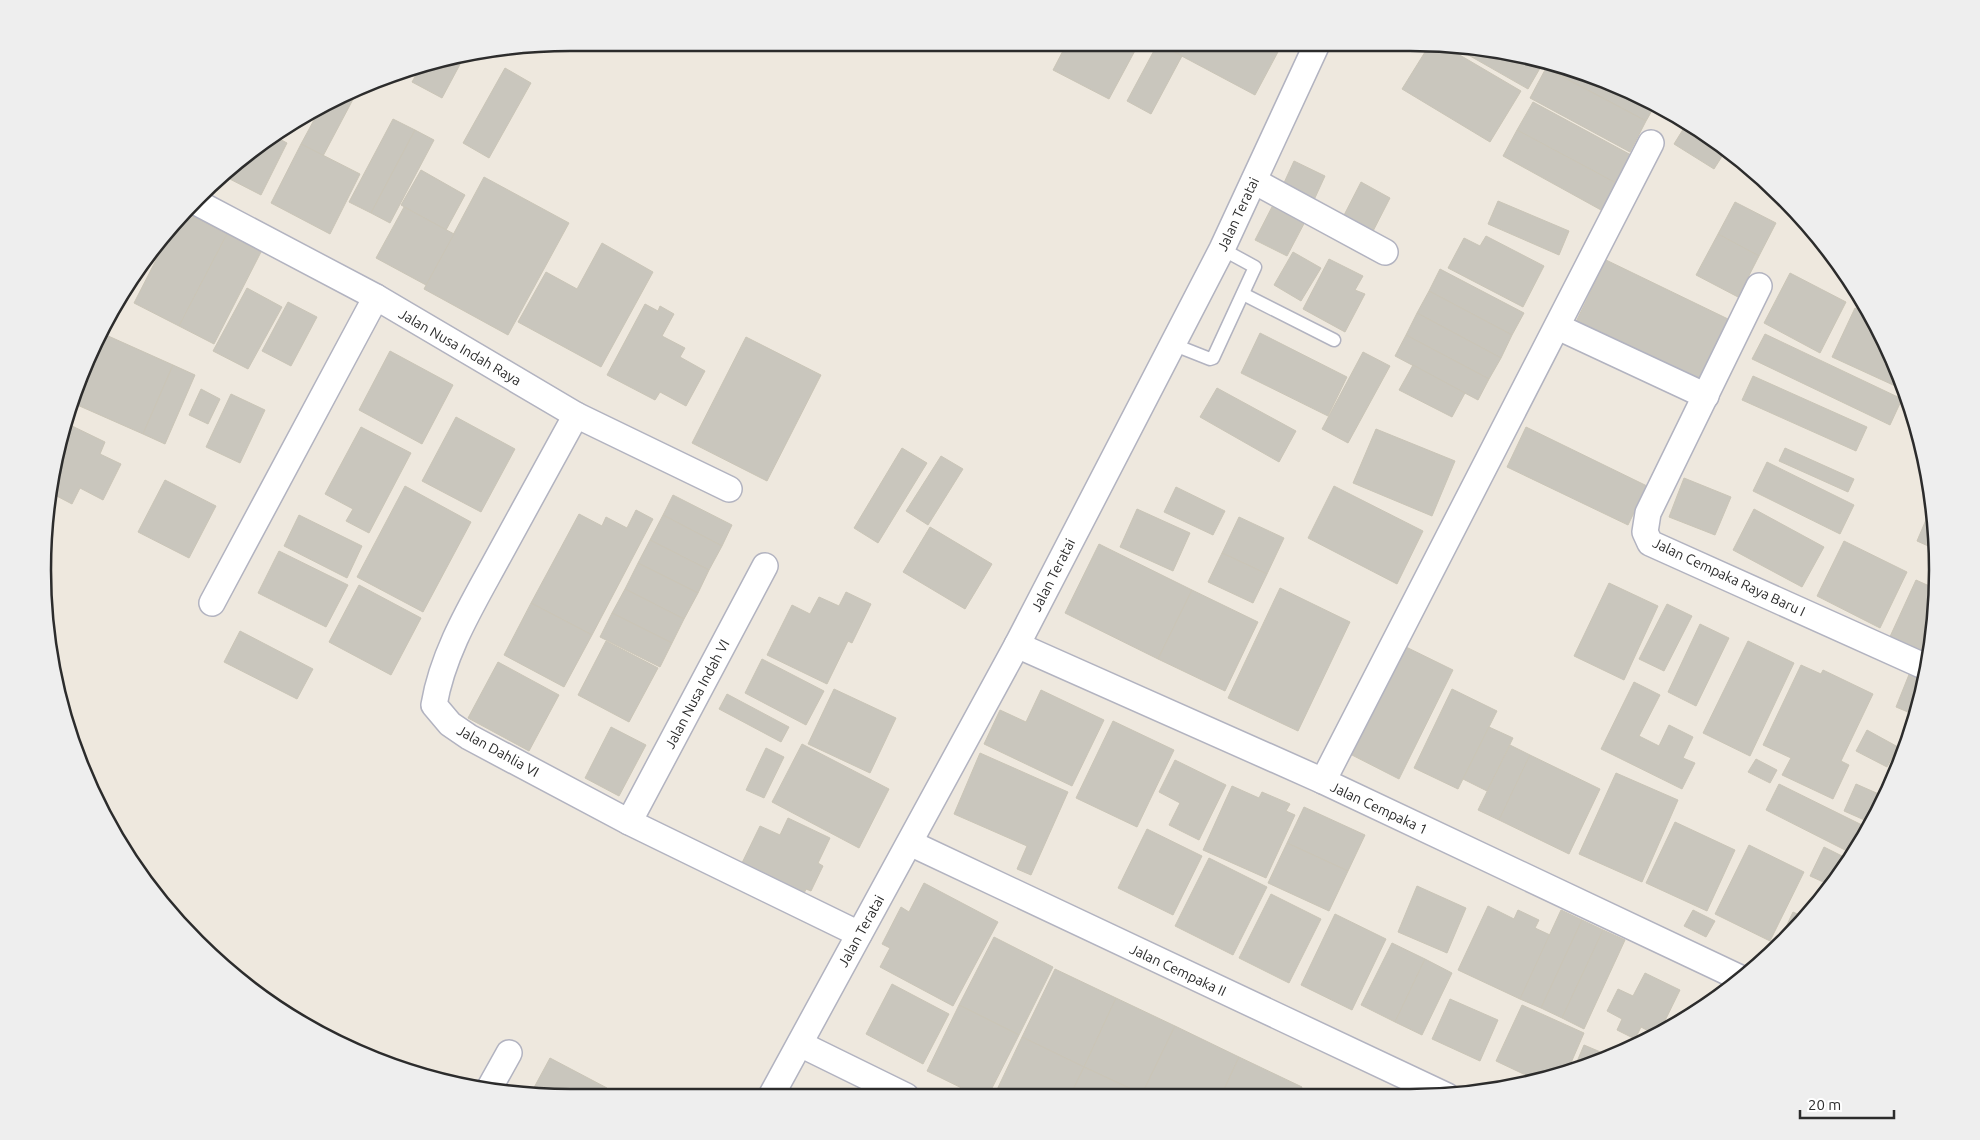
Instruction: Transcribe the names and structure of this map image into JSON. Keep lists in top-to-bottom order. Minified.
{"streets":{"street":["Jalan Teratai","Jalan Nusa Indah Raya","Jalan Cempaka Raya Baru I","Jalan Nusa Indah VI","Jalan Dahlia VI","Jalan Cempaka 1","Jalan Cempaka II"]},"crossings":[["Jalan Teratai","Jalan Dahlia VI"],["Jalan Teratai","Jalan Cempaka 1"],["Jalan Teratai","Jalan Cempaka II"],["Jalan Nusa Indah Raya","Jalan Dahlia VI"],["Jalan Nusa Indah VI","Jalan Dahlia VI"]],"scale_bar":"20 m"}
